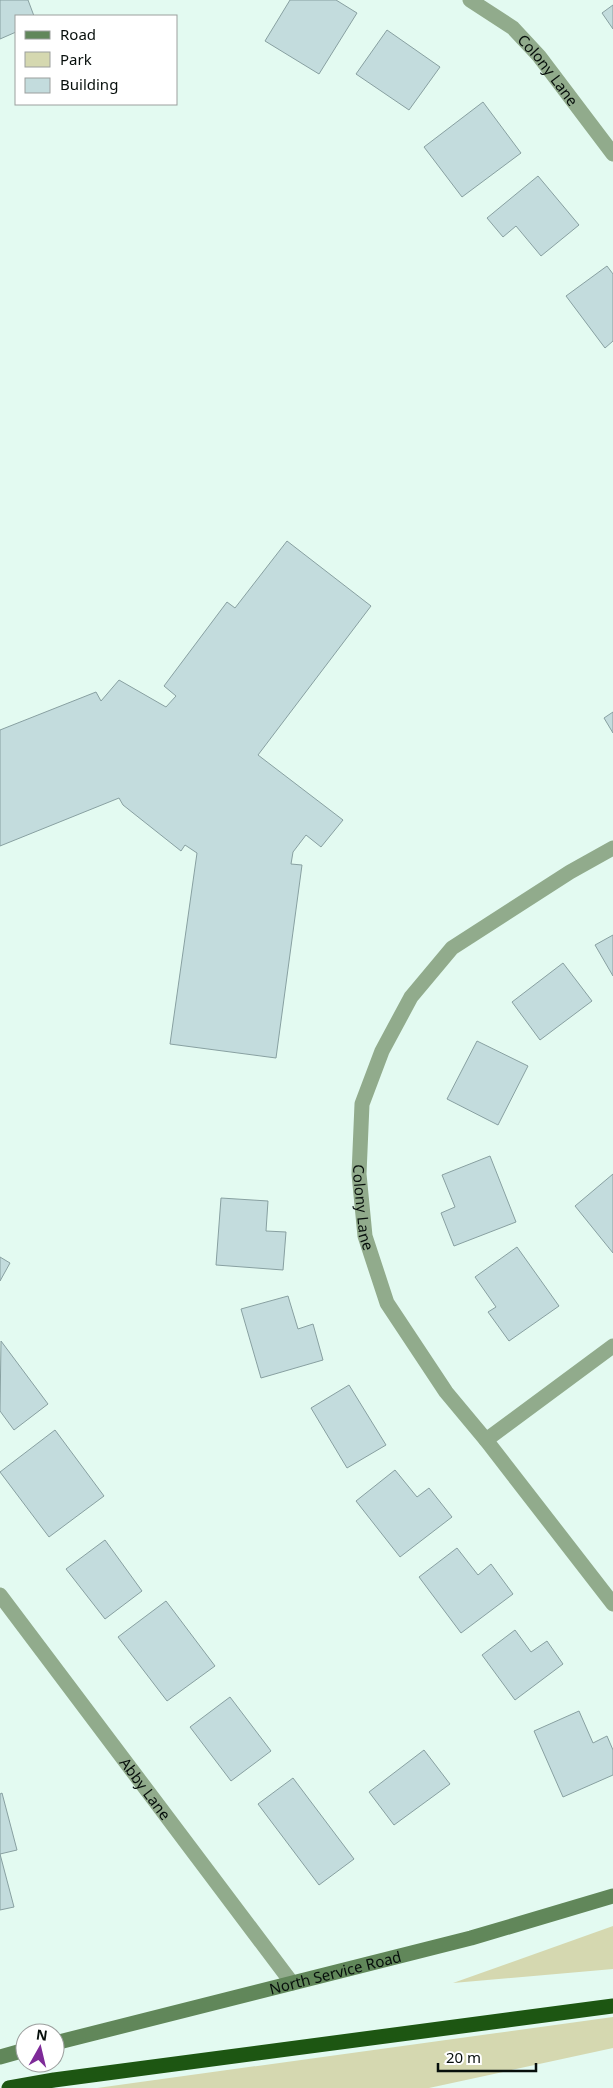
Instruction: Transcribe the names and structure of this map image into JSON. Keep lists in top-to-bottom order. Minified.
{"streets":{"main road":["North Service Road"],"street":["Colony Lane","Abby Lane"]},"crossings":[["Abby Lane","North Service Road"]],"legend":["Road","Park","Building"],"scale_bar":"20 m","north":"top"}
